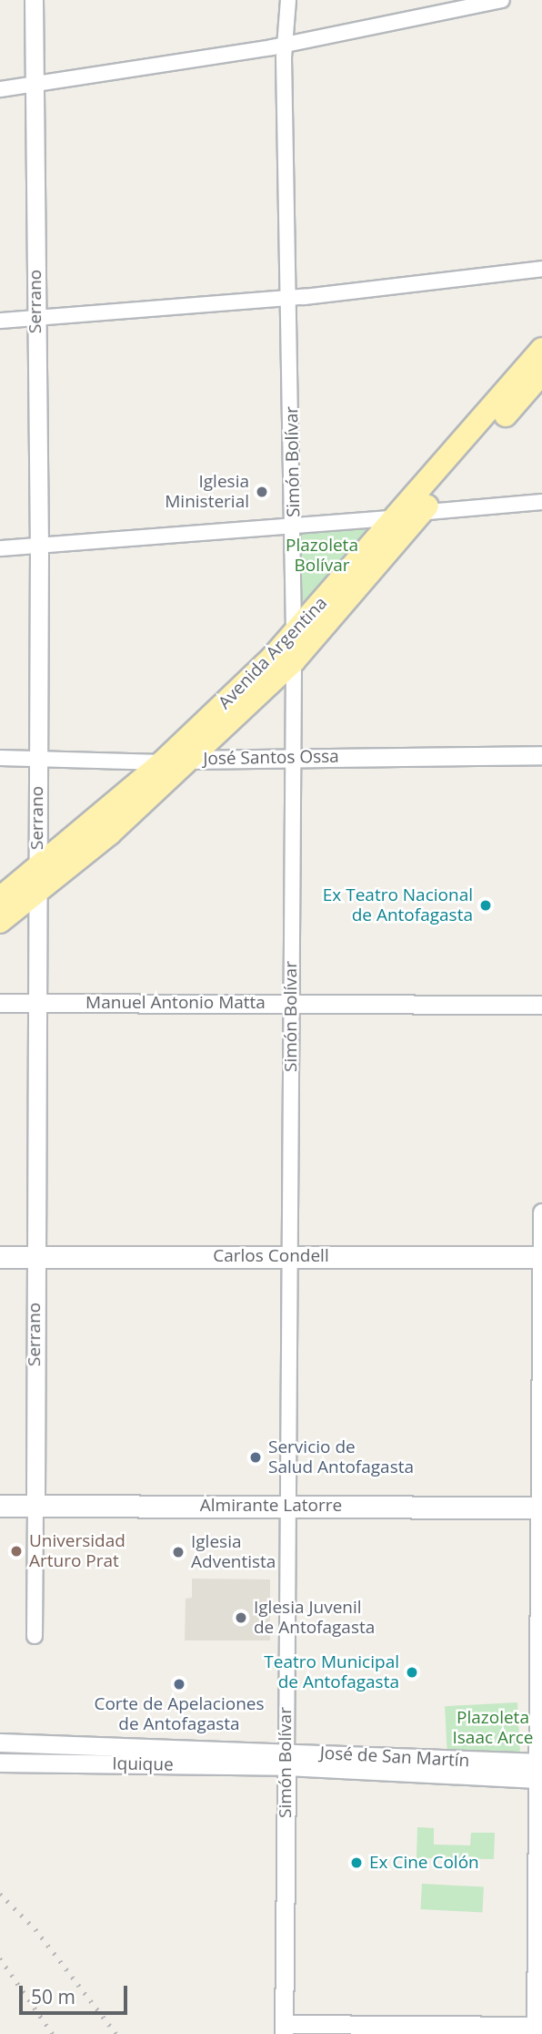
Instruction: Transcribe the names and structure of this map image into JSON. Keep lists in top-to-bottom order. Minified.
{"streets":{"main road":["Avenida Argentina","Carlos Condell","Almirante Latorre"],"street":["Serrano","Simón Bolívar","José Santos Ossa","Manuel Antonio Matta","José de San Martín","Iquique"]},"crossings":[["Serrano","Avenida Argentina"],["Serrano","José Santos Ossa"],["Serrano","Manuel Antonio Matta"],["Serrano","Carlos Condell"],["Serrano","Almirante Latorre"],["Simón Bolívar","Avenida Argentina"],["Simón Bolívar","José Santos Ossa"],["Simón Bolívar","Manuel Antonio Matta"],["Simón Bolívar","Carlos Condell"],["Simón Bolívar","Almirante Latorre"],["Simón Bolívar","José de San Martín"],["Simón Bolívar","Iquique"],["Avenida Argentina","José Santos Ossa"],["José de San Martín","Iquique"]],"parks":["Plazoleta Bolívar","Plazoleta Isaac Arce"],"places":["Iglesia Ministerial","Ex Teatro Nacional de Antofagasta","Servicio de Salud Antofagasta","Universidad Arturo Prat","Iglesia Adventista","Iglesia Juvenil de Antofagasta","Teatro Municipal de Antofagasta","Corte de Apelaciones de Antofagasta","Ex Cine Colón"],"scale_bar":"50 m"}
